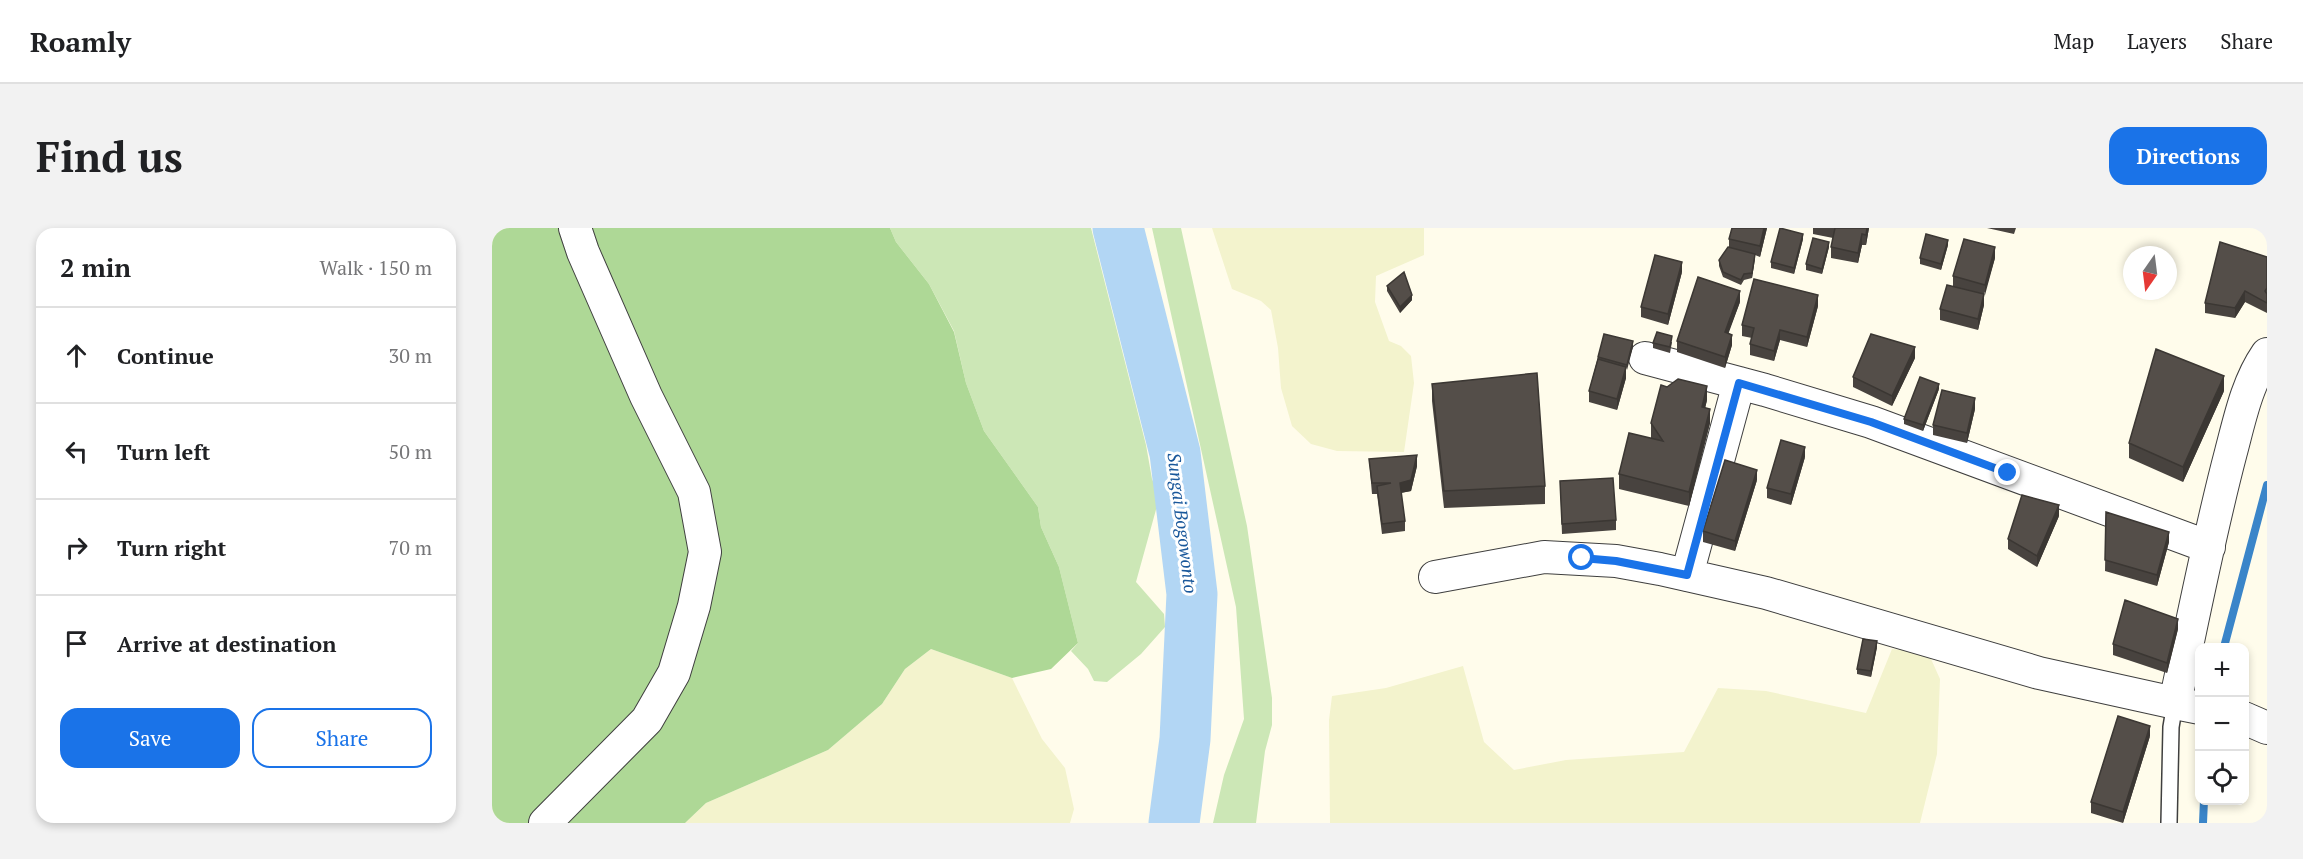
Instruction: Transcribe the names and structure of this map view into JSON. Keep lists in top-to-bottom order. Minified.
{"water":["Sungai Bogowonto"],"north":"bottom","page":{"header":"Roamly","nav":["Map","Layers","Share"],"buttons":["Directions",["Save","Share"]],"title":"Find us","heading":["2 min","Walk · 150 m"],"list":[["Continue","30 m"],["Turn left","50 m"],["Turn right","70 m"],"Arrive at destination"],"map_buttons":["+","−"]}}
